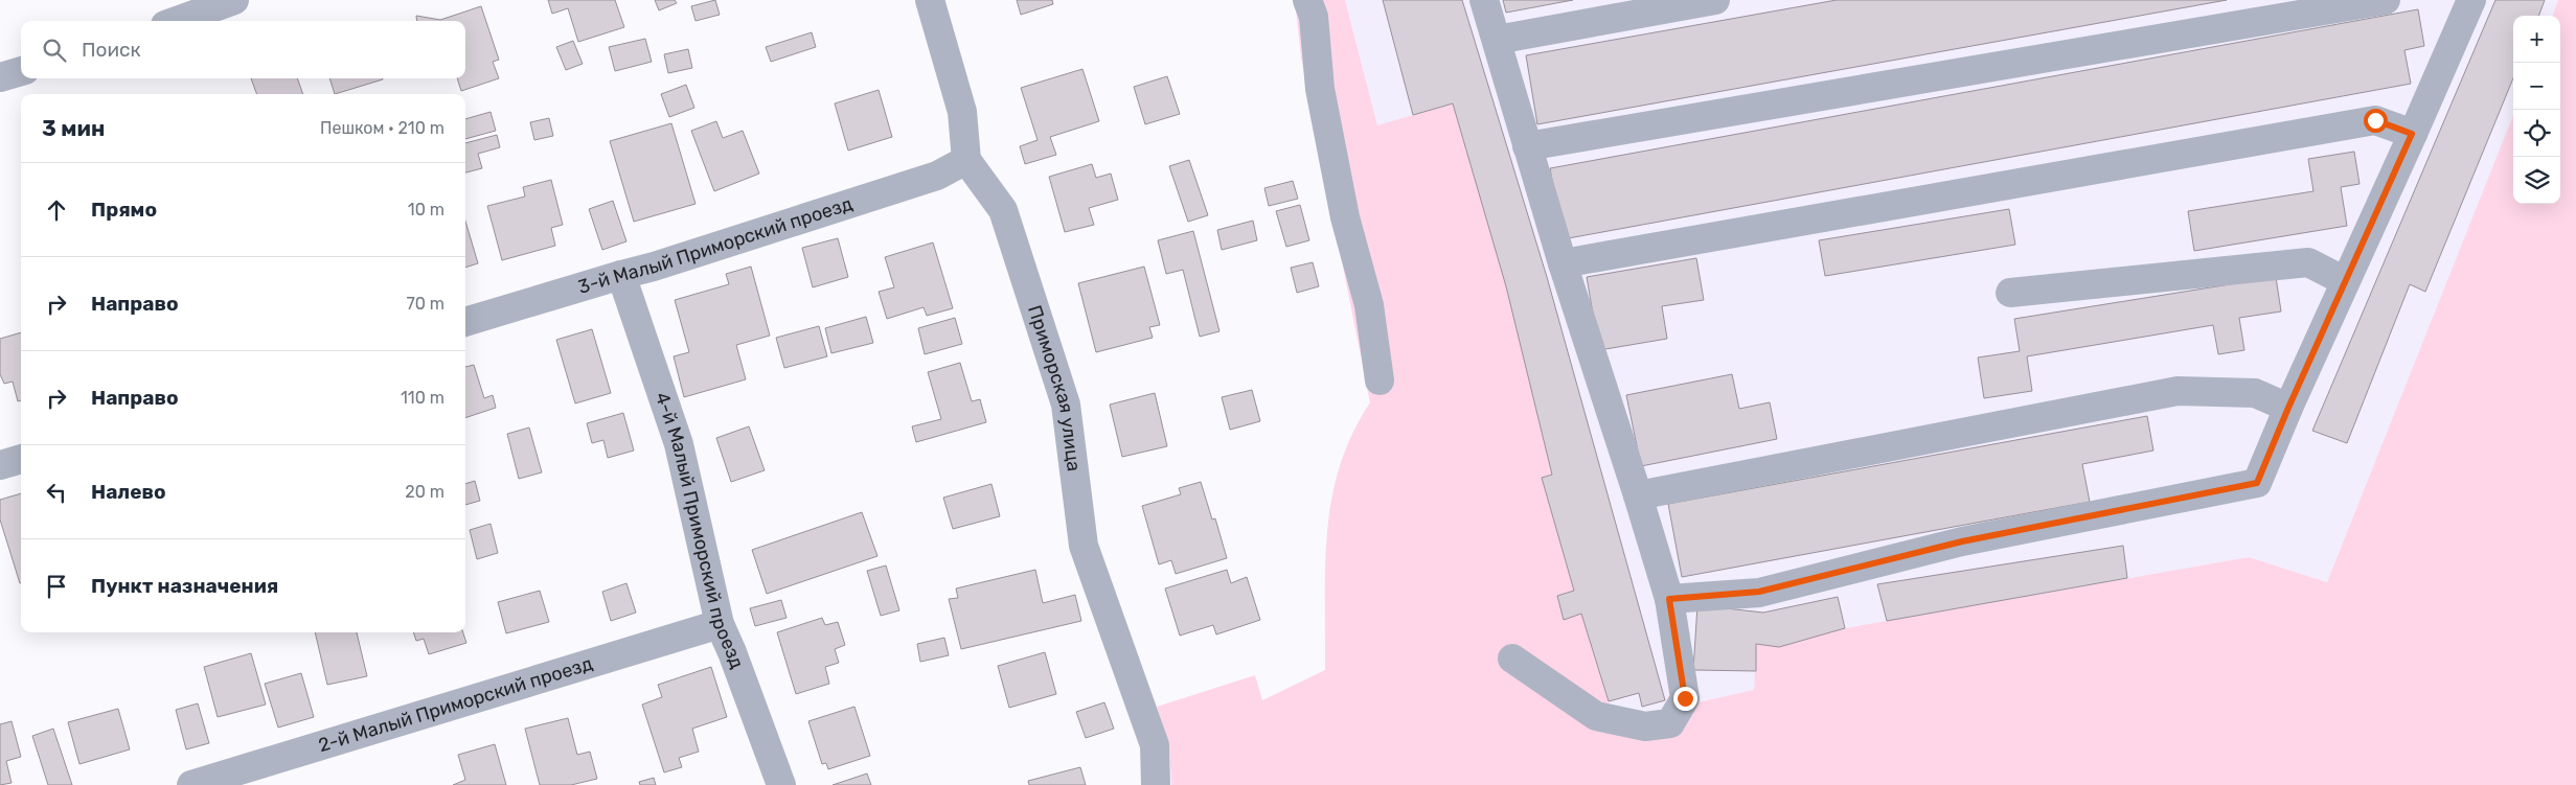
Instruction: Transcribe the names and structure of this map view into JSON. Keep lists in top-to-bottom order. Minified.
{"streets":{"street":["3-й Малый Приморский проезд","Приморская улица","4-й Малый Приморский проезд","2-й Малый Приморский проезд"]},"crossings":[["3-й Малый Приморский проезд","Приморская улица"],["3-й Малый Приморский проезд","4-й Малый Приморский проезд"],["4-й Малый Приморский проезд","2-й Малый Приморский проезд"]],"page":{"map_buttons":["+","−"],"search":"Поиск","heading":["3 мин","Пешком · 210 m"],"list":[["Прямо","10 m"],["Направо","70 m"],["Направо","110 m"],["Налево","20 m"],"Пункт назначения"]}}
